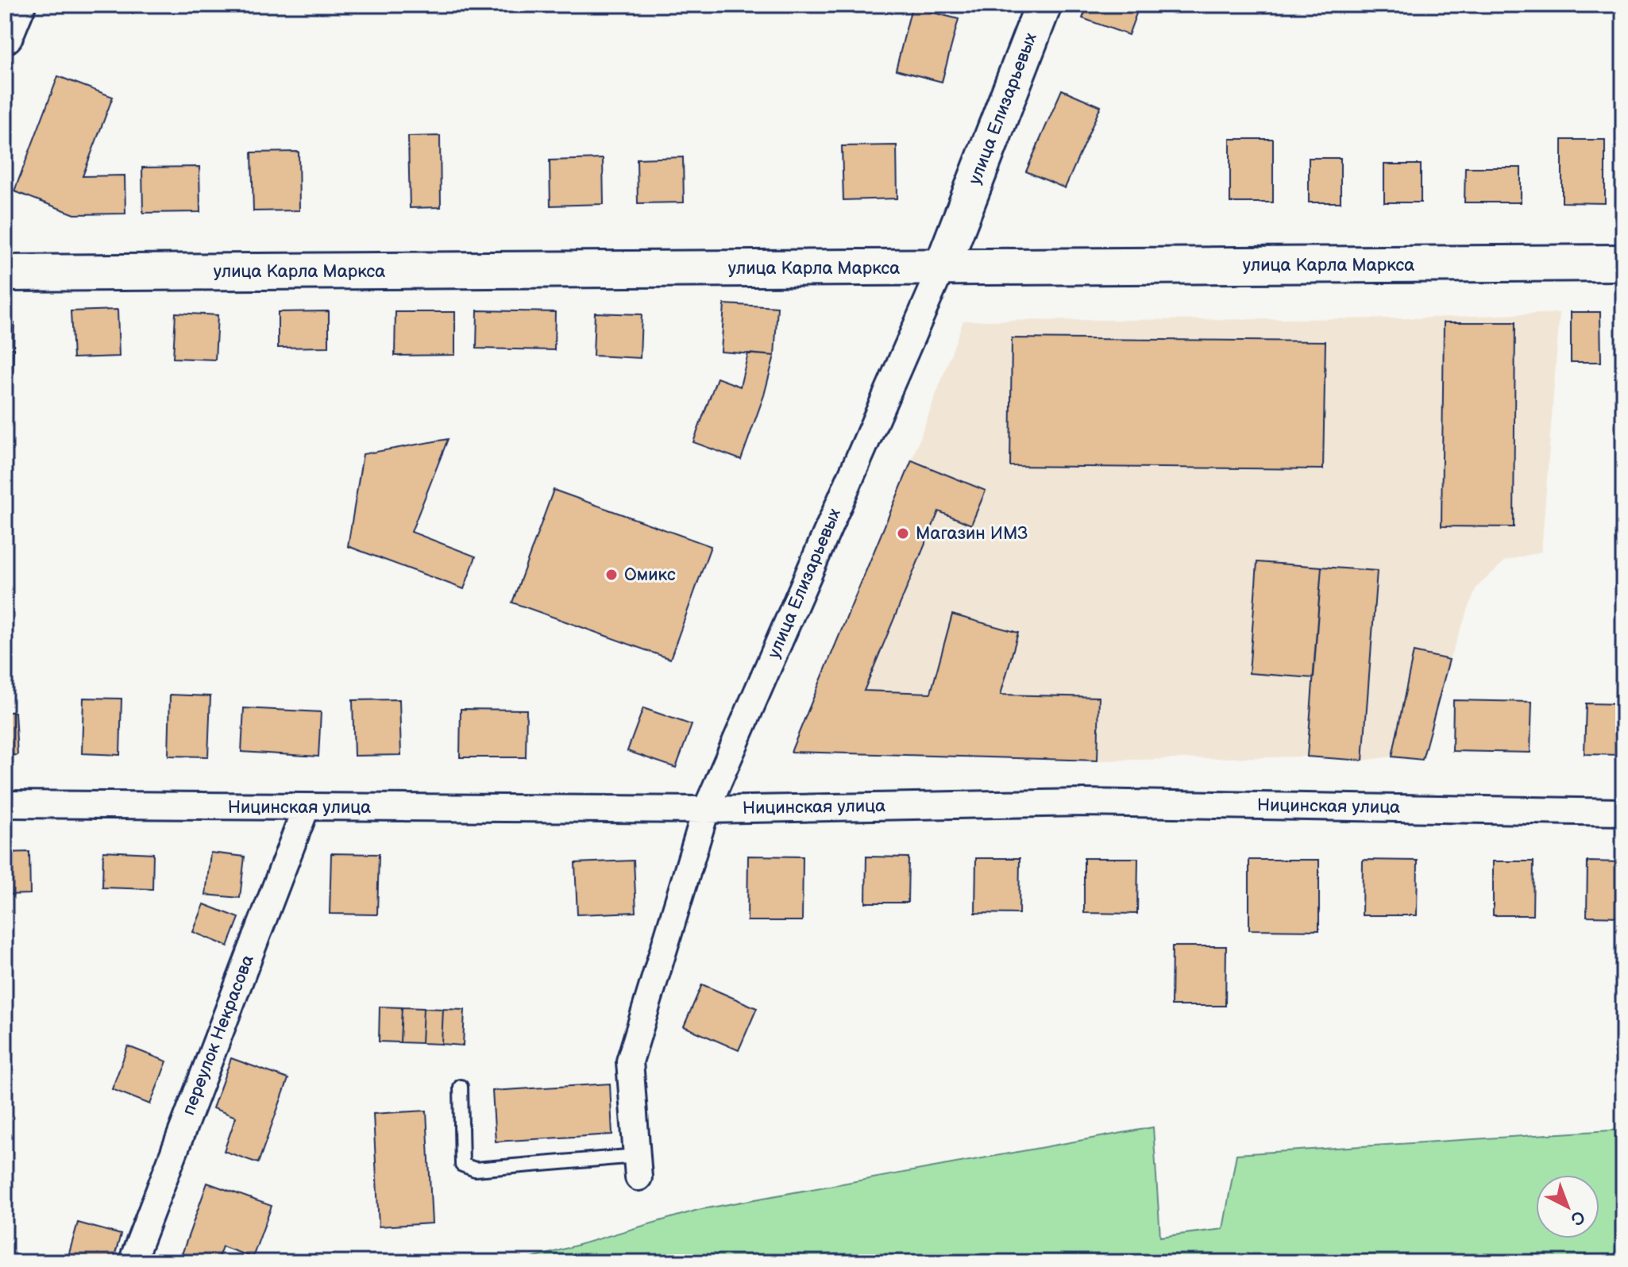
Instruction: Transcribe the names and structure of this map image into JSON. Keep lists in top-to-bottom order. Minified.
{"streets":{"street":["улица Елизарьевых","улица Карла Маркса","Ницинская улица","переулок Некрасова"]},"crossings":[["улица Елизарьевых","улица Карла Маркса"],["улица Елизарьевых","Ницинская улица"],["Ницинская улица","переулок Некрасова"]],"places":["Магазин ИМЗ","Омикс"],"north":"bottom right"}
